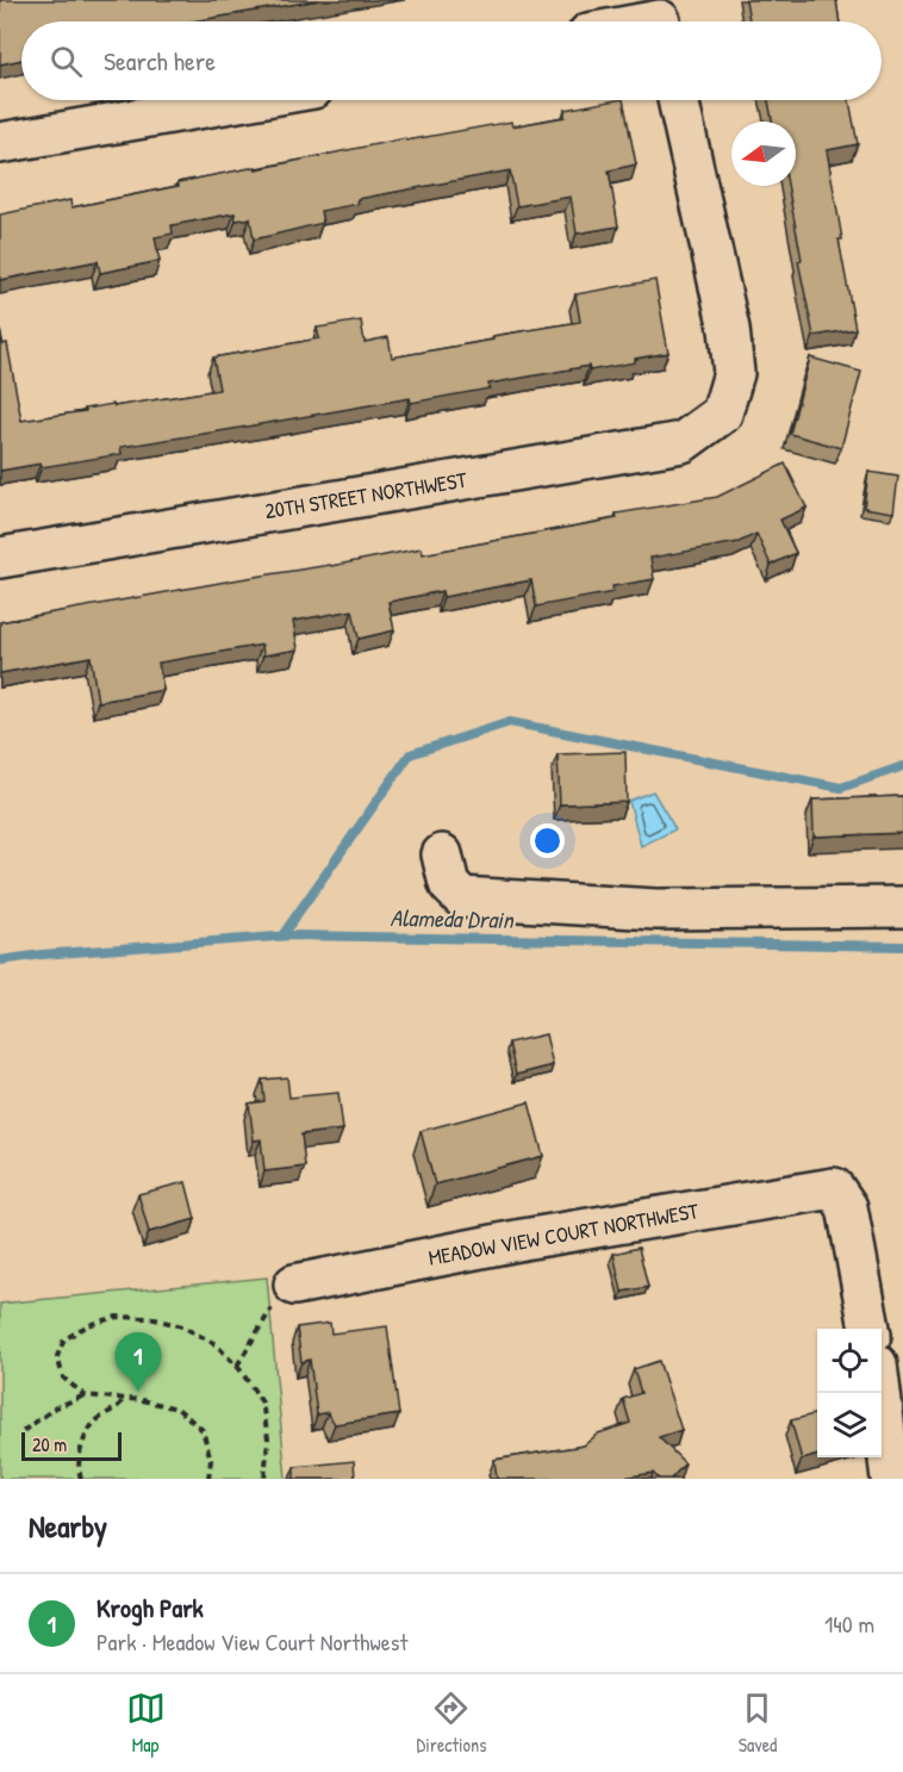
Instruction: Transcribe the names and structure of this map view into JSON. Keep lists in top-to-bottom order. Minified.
{"streets":{"street":["20TH STREET NORTHWEST","MEADOW VIEW COURT NORTHWEST"]},"water":["Alameda Drain"],"scale_bar":"20 m","north":"left","page":{"search":"Search here","pins":"1","scale":"20 m","heading":"Nearby","list":[{"mark":"1","name":"Krogh Park","note":"Park · Meadow View Court Northwest","value":"140 m"}],"nav":["Map","Directions","Saved"]}}
